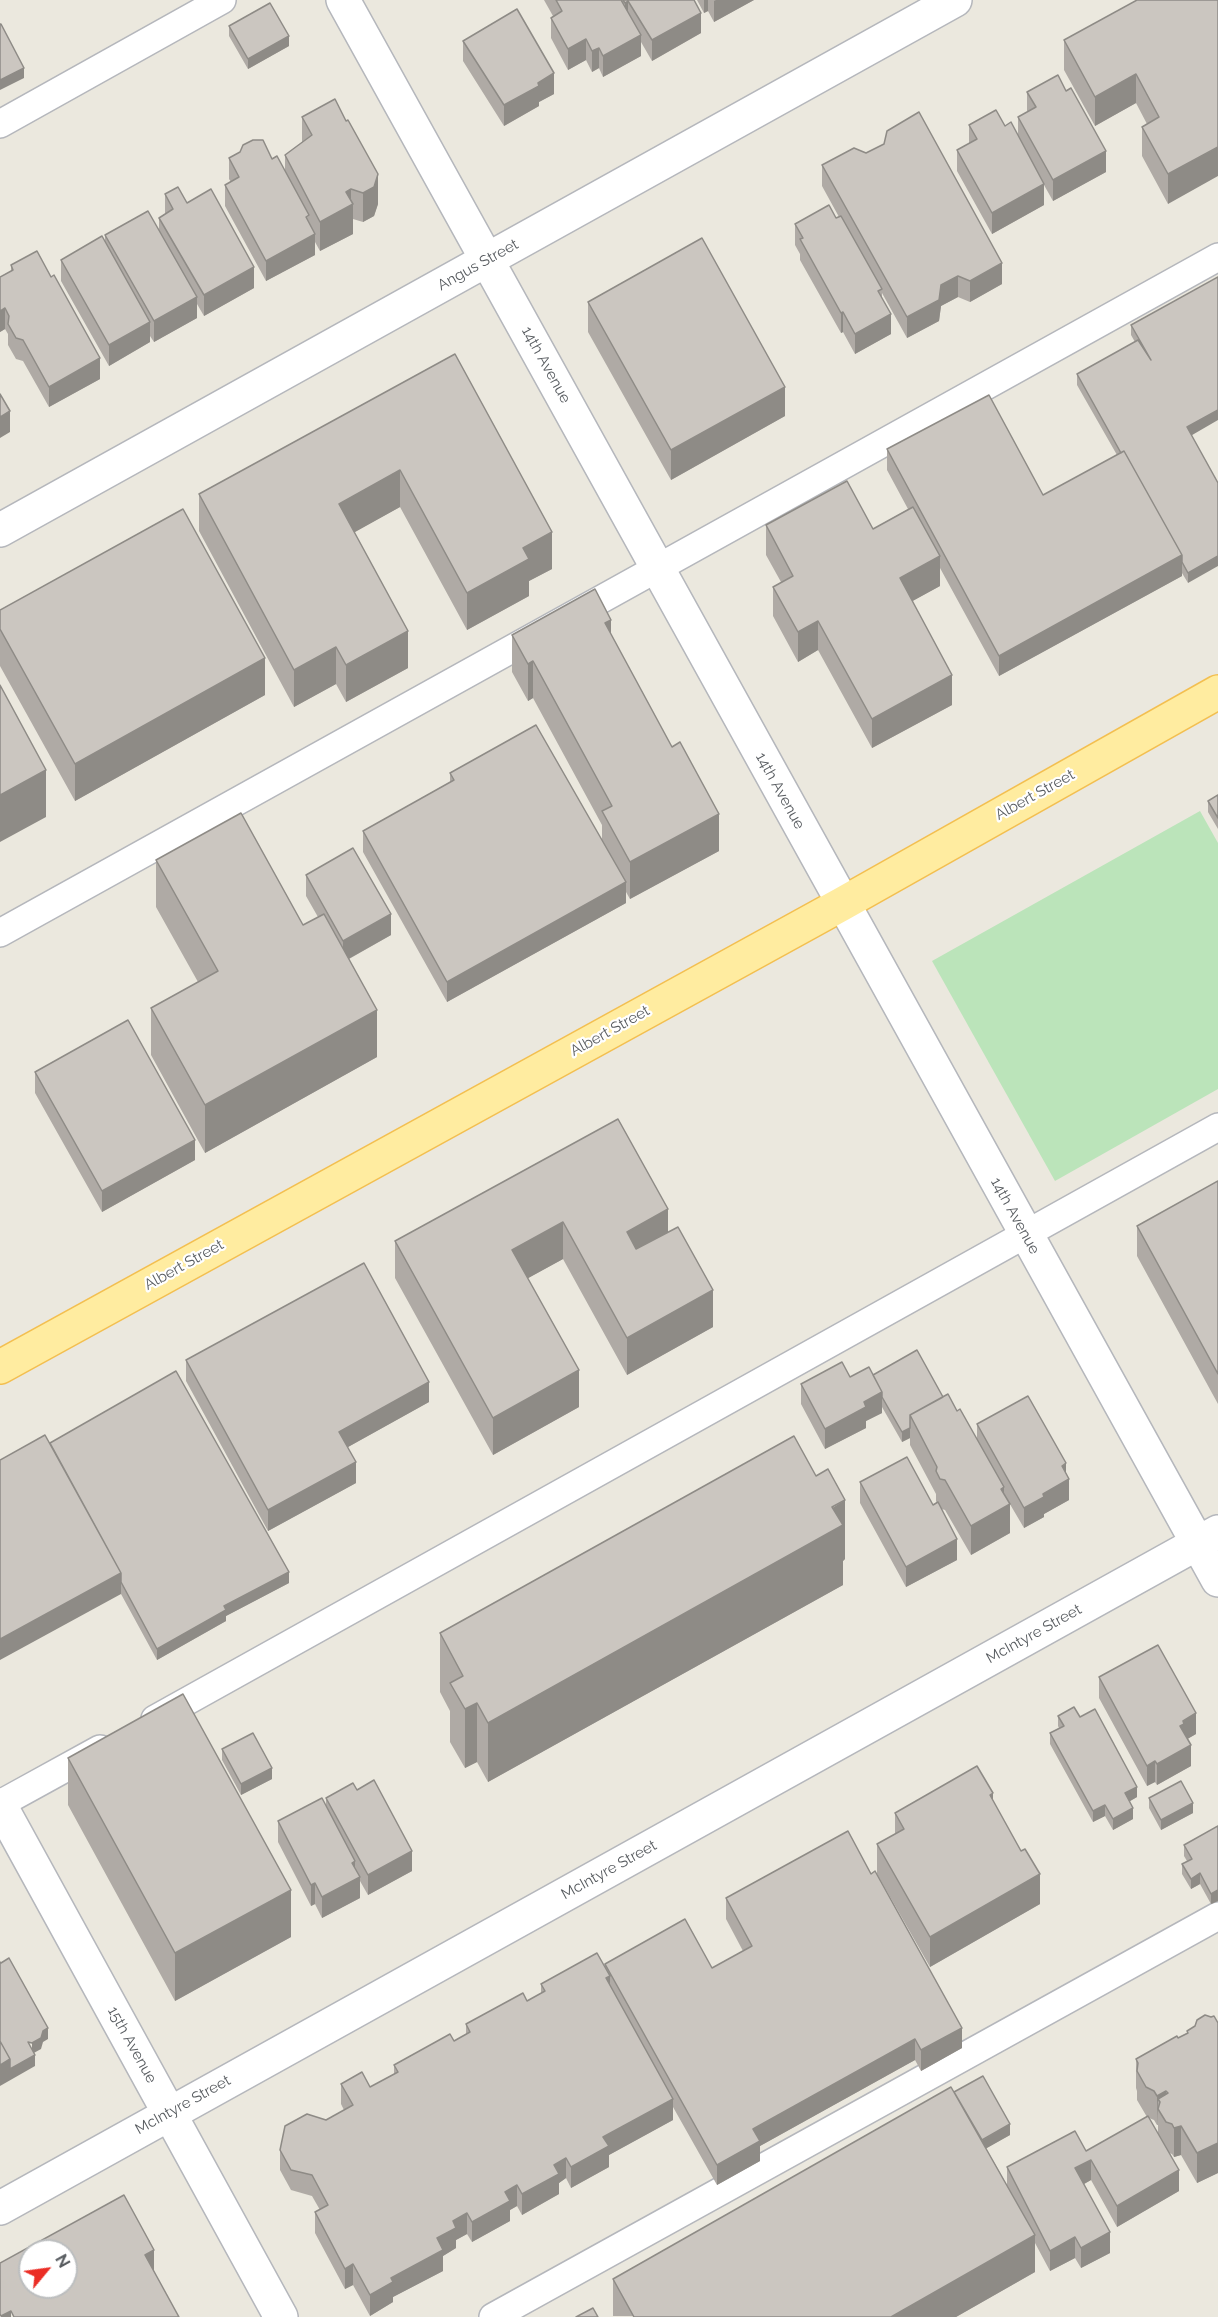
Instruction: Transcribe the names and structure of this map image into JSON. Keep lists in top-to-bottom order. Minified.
{"streets":{"main road":["Albert Street"],"street":["Angus Street","14th Avenue","McIntyre Street","15th Avenue"]},"crossings":[["Angus Street","14th Avenue"],["14th Avenue","Albert Street"],["14th Avenue","McIntyre Street"],["McIntyre Street","15th Avenue"]],"north":"top right"}
